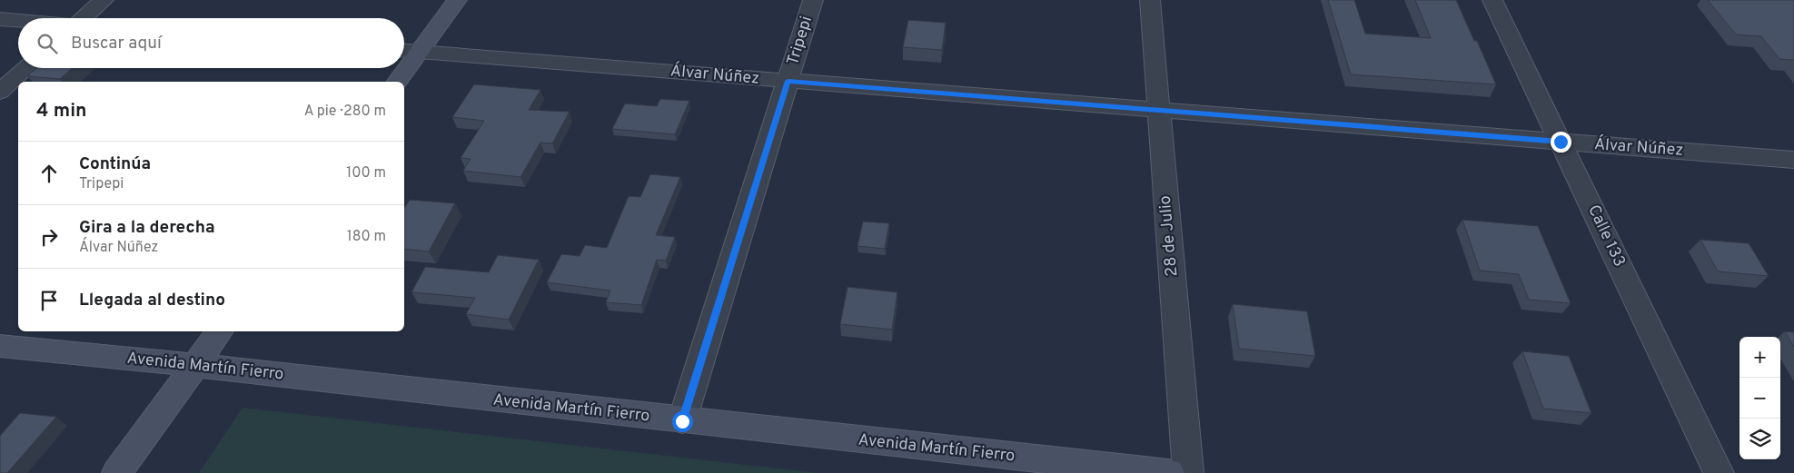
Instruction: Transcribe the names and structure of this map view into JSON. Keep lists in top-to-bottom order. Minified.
{"streets":{"main road":["Avenida Martín Fierro"],"street":["Tripepi","Álvar Núñez","28 de Julio","Calle 133"]},"crossings":[["Tripepi","Álvar Núñez"],["Tripepi","Avenida Martín Fierro"],["Álvar Núñez","28 de Julio"],["Álvar Núñez","Calle 133"]],"page":{"search":"Buscar aquí","heading":["4 min","A pie · 280 m"],"list":[["Continúa","Tripepi","100 m"],["Gira a la derecha","Álvar Núñez","180 m"],"Llegada al destino"],"map_buttons":["+","−"]}}
